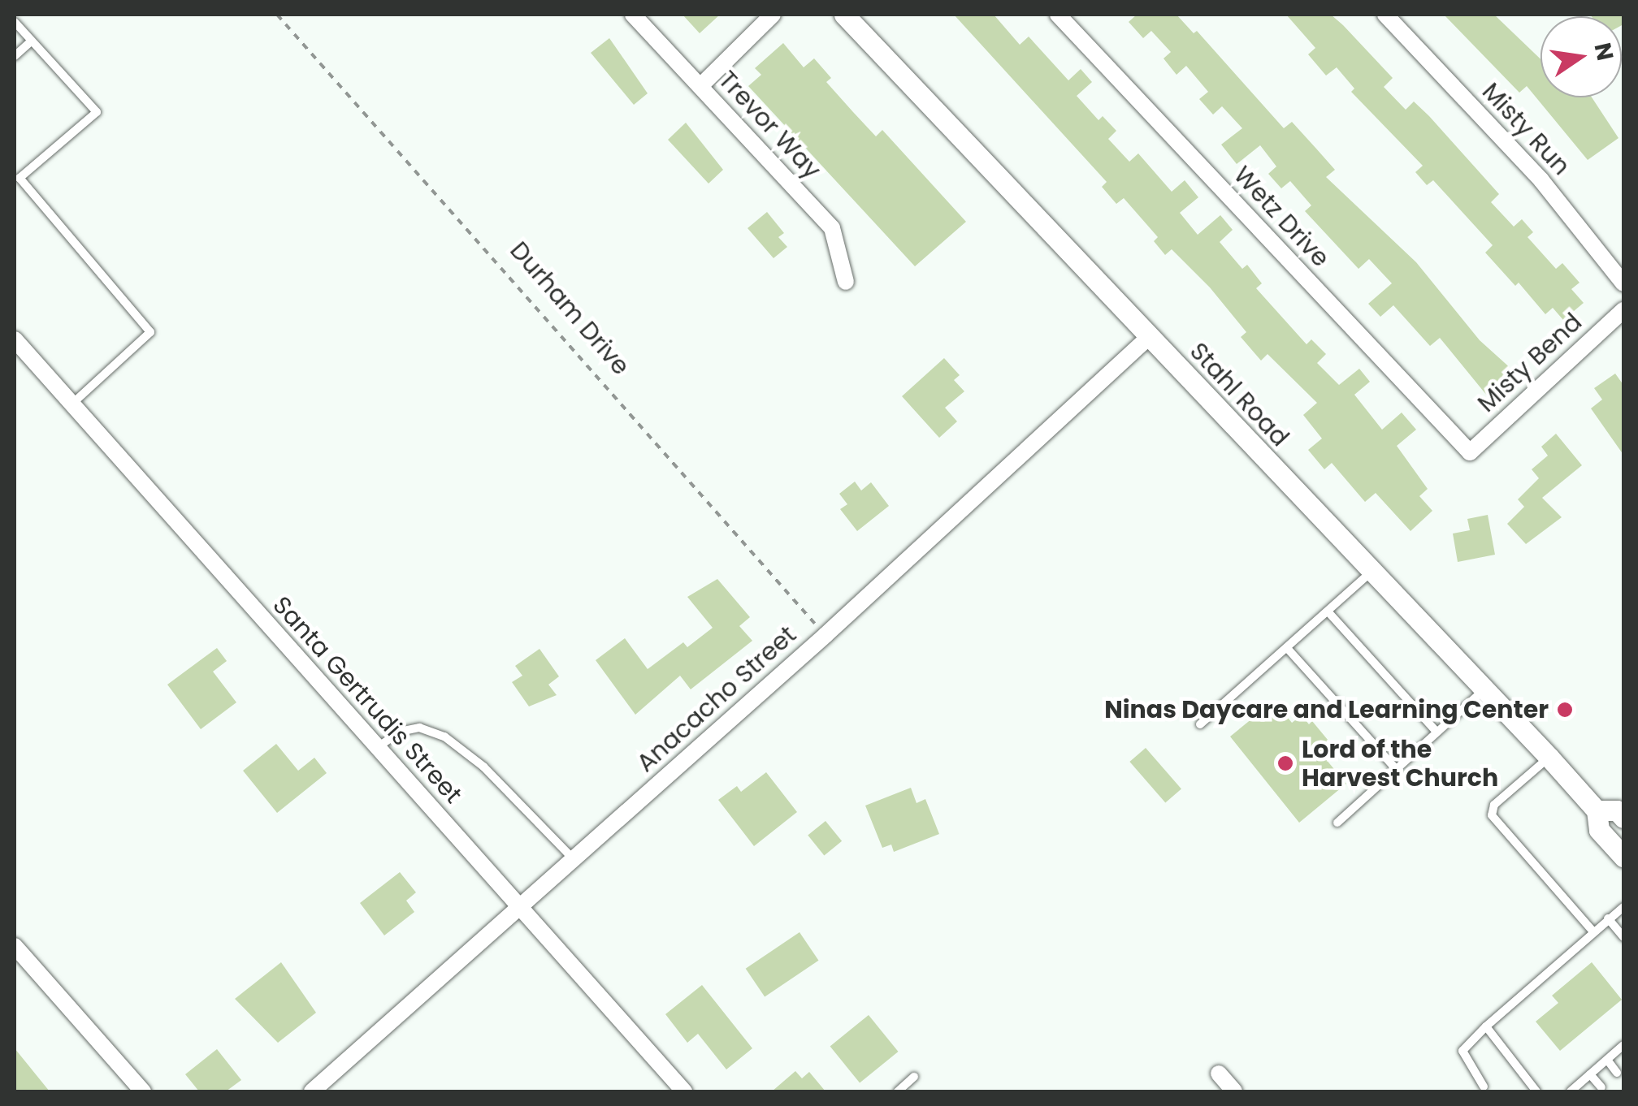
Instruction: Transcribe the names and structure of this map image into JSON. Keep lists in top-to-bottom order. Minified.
{"streets":{"street":["Trevor Way","Misty Run","Wetz Drive","Misty Bend","Stahl Road","Anacacho Street","Santa Gertrudis Street"],"path":["Durham Drive"]},"crossings":[["Wetz Drive","Misty Bend"],["Durham Drive","Anacacho Street"],["Stahl Road","Anacacho Street"],["Anacacho Street","Santa Gertrudis Street"]],"places":["Ninas Daycare and Learning Center","Lord of the Harvest Church"],"north":"right"}
